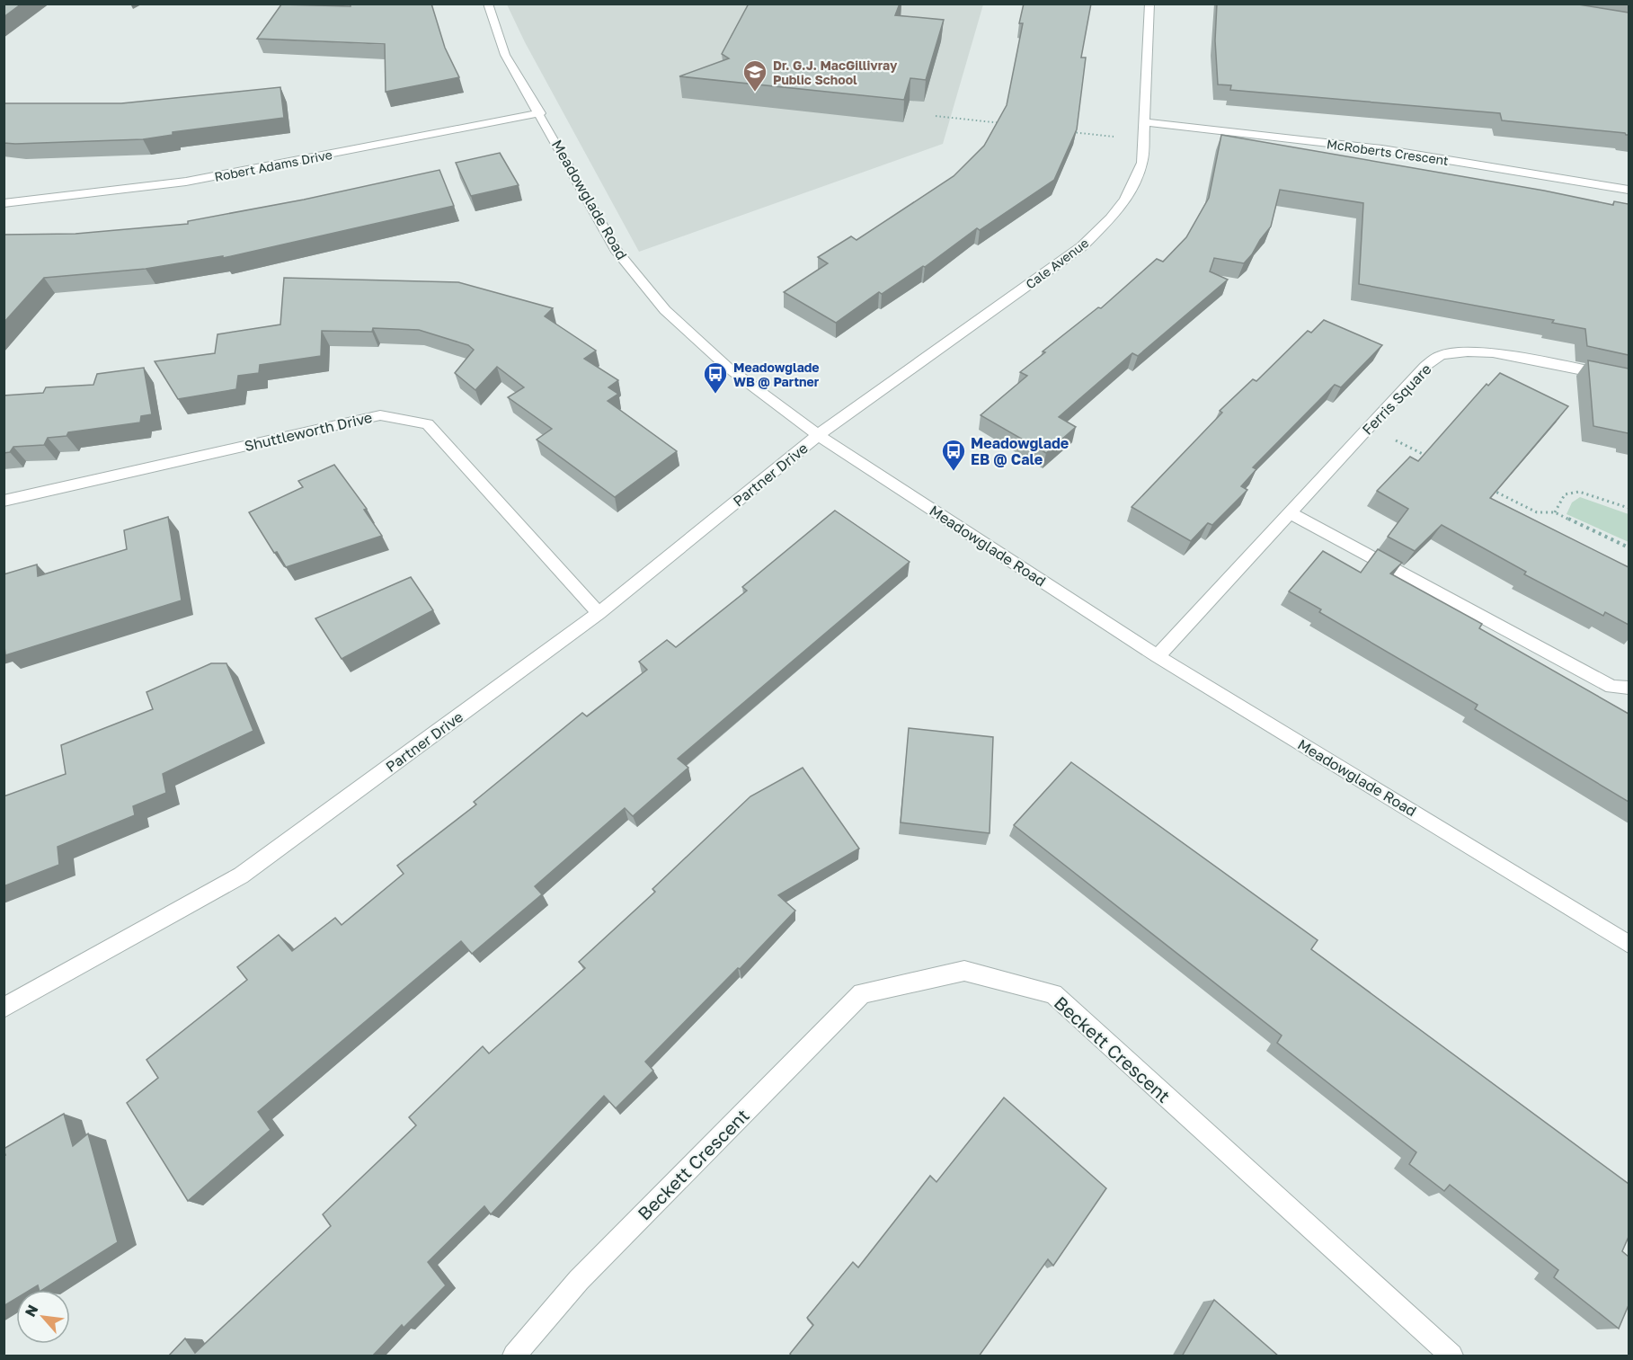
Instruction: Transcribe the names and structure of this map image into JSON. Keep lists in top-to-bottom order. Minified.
{"streets":{"street":["McRoberts Crescent","Robert Adams Drive","Meadowglade Road","Cale Avenue","Ferris Square","Shuttleworth Drive","Partner Drive","Beckett Crescent"]},"crossings":[["McRoberts Crescent","Cale Avenue"],["Robert Adams Drive","Meadowglade Road"],["Meadowglade Road","Cale Avenue"],["Meadowglade Road","Ferris Square"],["Meadowglade Road","Partner Drive"],["Cale Avenue","Partner Drive"],["Shuttleworth Drive","Partner Drive"]],"places":{"school or university":["Dr. G.J. MacGillivray Public School"],"bus stop":["Meadowglade WB @ Partner","Meadowglade EB @ Cale"]},"north":"top left"}
